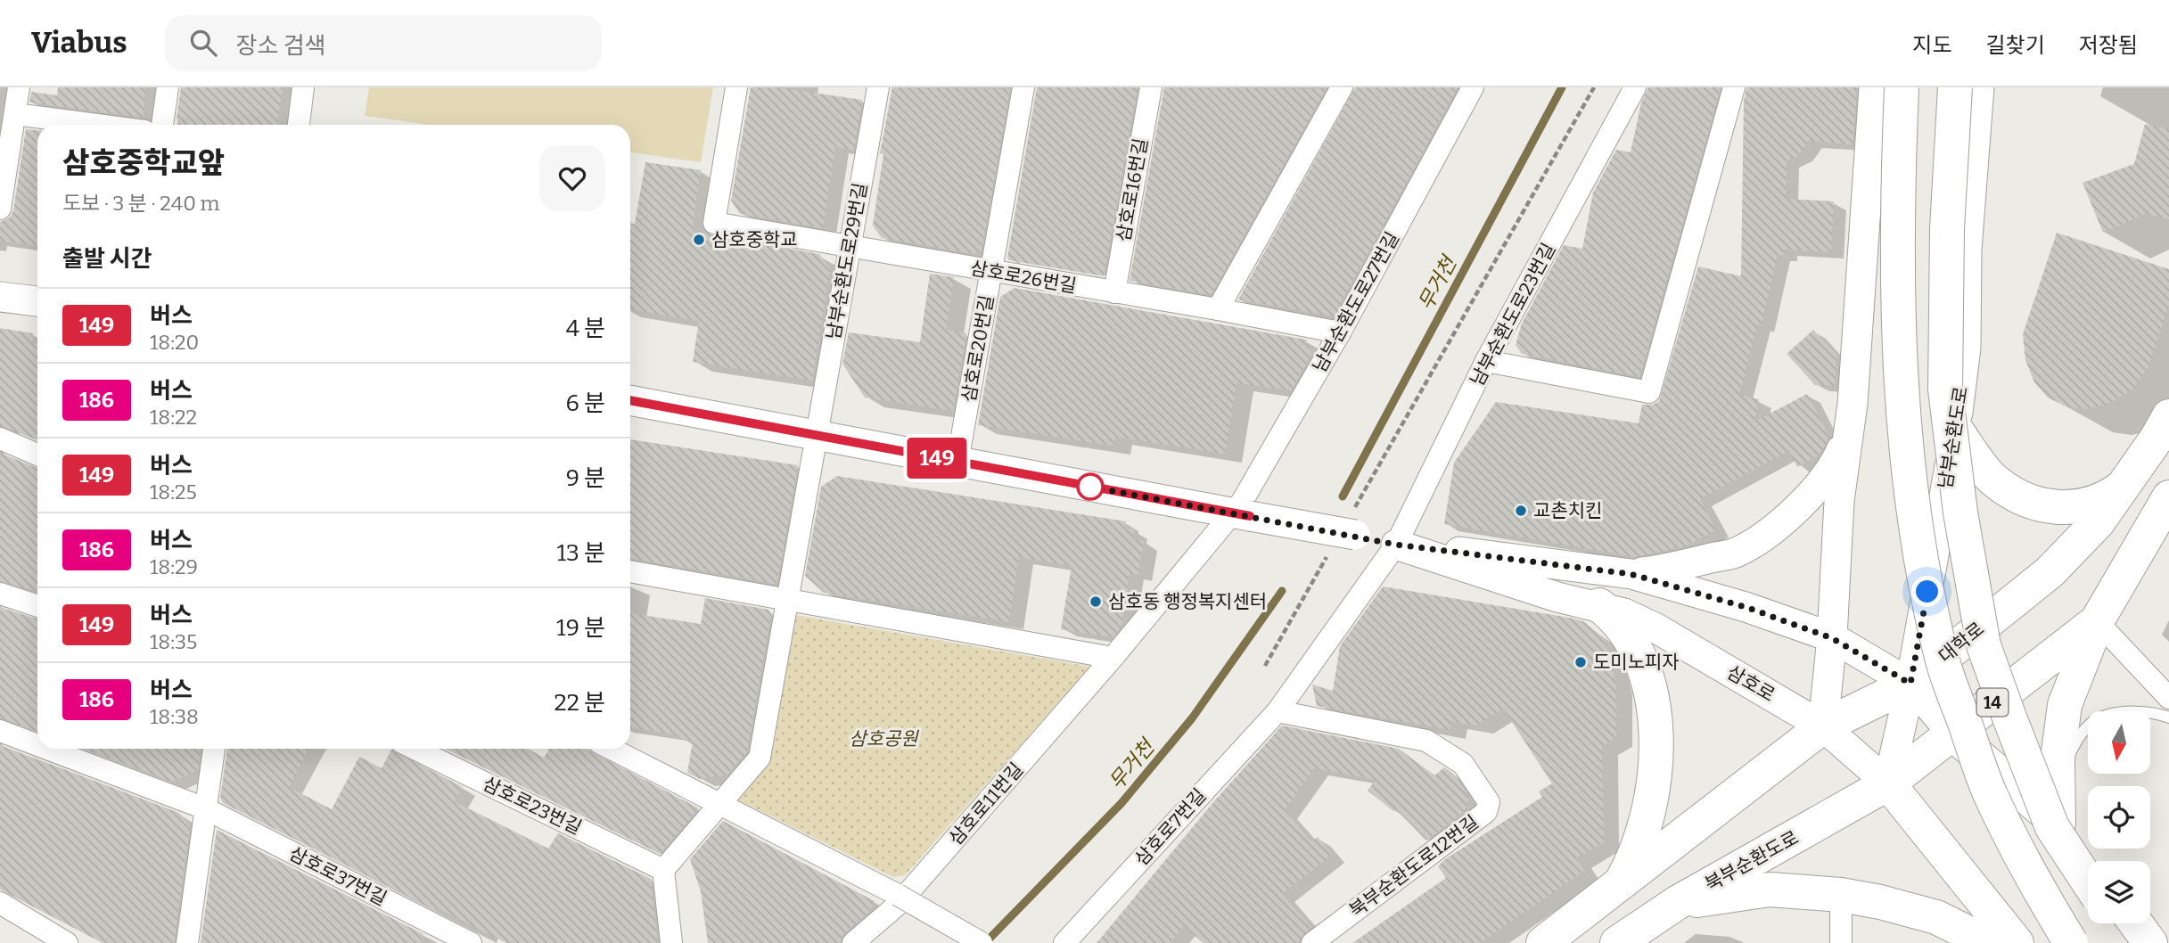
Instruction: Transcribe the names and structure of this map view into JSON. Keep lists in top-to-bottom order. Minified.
{"streets":{"main road":["남부순환도로","대학로","삼호로","14","북부순환도로"],"street":["삼호로16번길","남부순환도로29번길","삼호로26번길","남부순환도로27번길","남부순환도로23번길","삼호로20번길","삼호로11번길","삼호로23번길","삼호로7번길","북부순환도로12번길","삼호로37번길"]},"crossings":[["삼호로16번길","삼호로26번길"],["남부순환도로29번길","삼호로26번길"],["삼호로26번길","남부순환도로27번길"],["삼호로26번길","삼호로20번길"],["남부순환도로27번길","삼호로11번길"],["남부순환도로23번길","삼호로"],["남부순환도로23번길","삼호로7번길"],["남부순환도로","대학로"],["남부순환도로","삼호로"],["남부순환도로","14"],["남부순환도로","북부순환도로"],["대학로","삼호로"],["삼호로","14"],["삼호로","삼호로7번길"],["삼호로","북부순환도로"],["14","북부순환도로"],["삼호로7번길","북부순환도로12번길"]],"water":["무거천"],"parks":["삼호공원"],"places":["삼호중학교","교촌치킨","삼호동 행정복지센터","도미노피자"],"lines":["bus line 149"],"north":"bottom","page":{"header":"Viabus","search":"장소 검색","nav":["지도","길찾기","저장됨"],"on_map":"149","heading":[["삼호중학교앞","도보 · 3 분 · 240 m"],"출발 시간"],"list":[{"mark":"149","name":"버스","note":"18:20","value":"4 분"},{"mark":"186","name":"버스","note":"18:22","value":"6 분"},{"mark":"149","name":"버스","note":"18:25","value":"9 분"},{"mark":"186","name":"버스","note":"18:29","value":"13 분"},{"mark":"149","name":"버스","note":"18:35","value":"19 분"},{"mark":"186","name":"버스","note":"18:38","value":"22 분"}]}}
